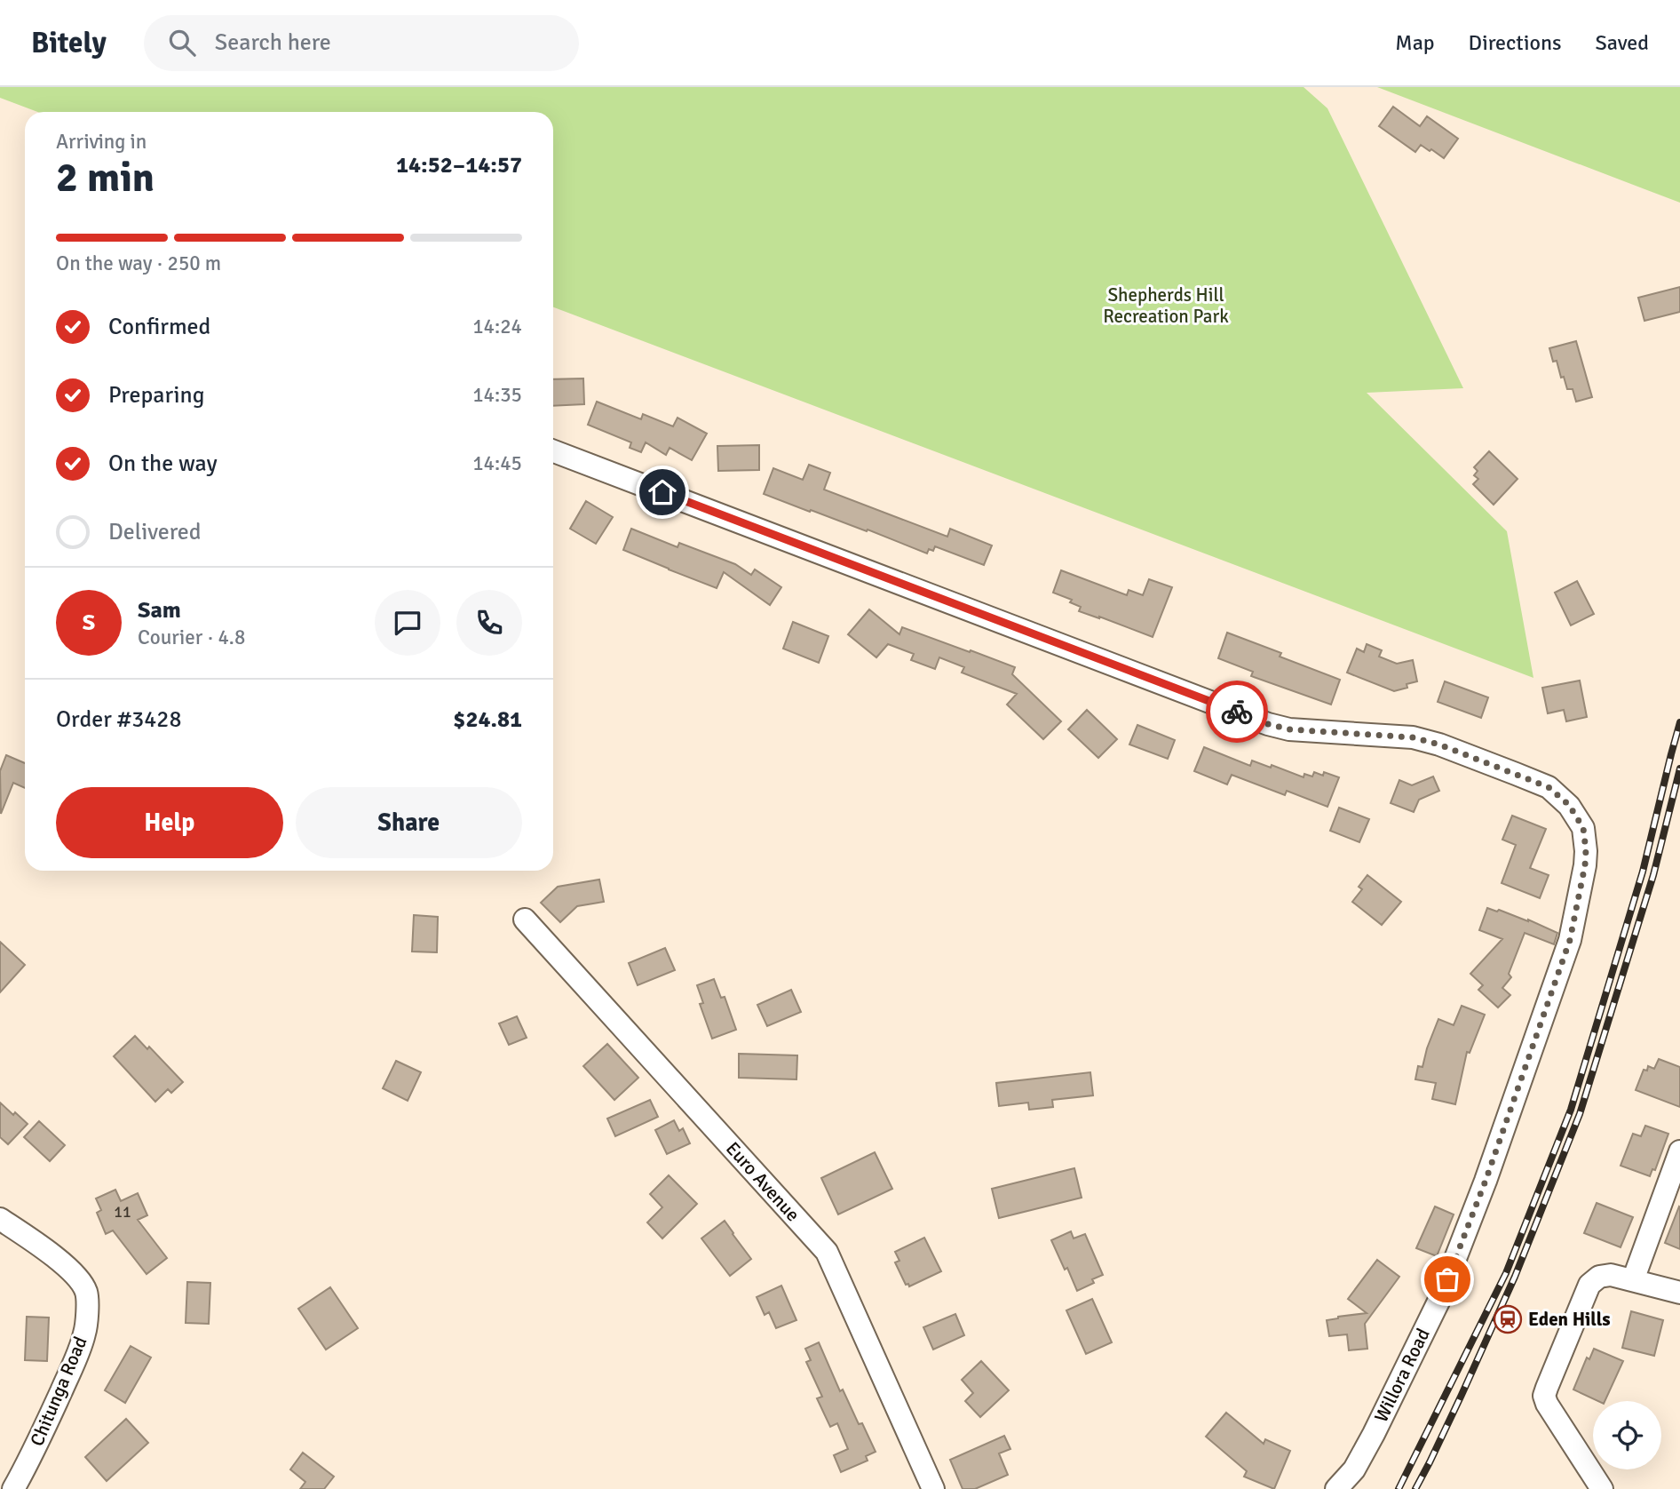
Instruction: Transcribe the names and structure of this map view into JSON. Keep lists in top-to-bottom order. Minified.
{"streets":{"street":["Euro Avenue","Willora Road","Chitunga Road"]},"parks":["Shepherds Hill Recreation Park"],"places":{"station":["Eden Hills"]},"house_numbers":["11"],"page":{"header":"Bitely","search":"Search here","nav":["Map","Directions","Saved"],"heading":["2 min","Arriving in","14:52–14:57"],"panel":["Sam","Courier · 4.8","Order #3428","$24.81"],"bar":"On the way · 250 m","list":[["Confirmed","14:24"],["Preparing","14:35"],["On the way","14:45"],"Delivered"],"round":"S","buttons":["Help","Share"]}}
